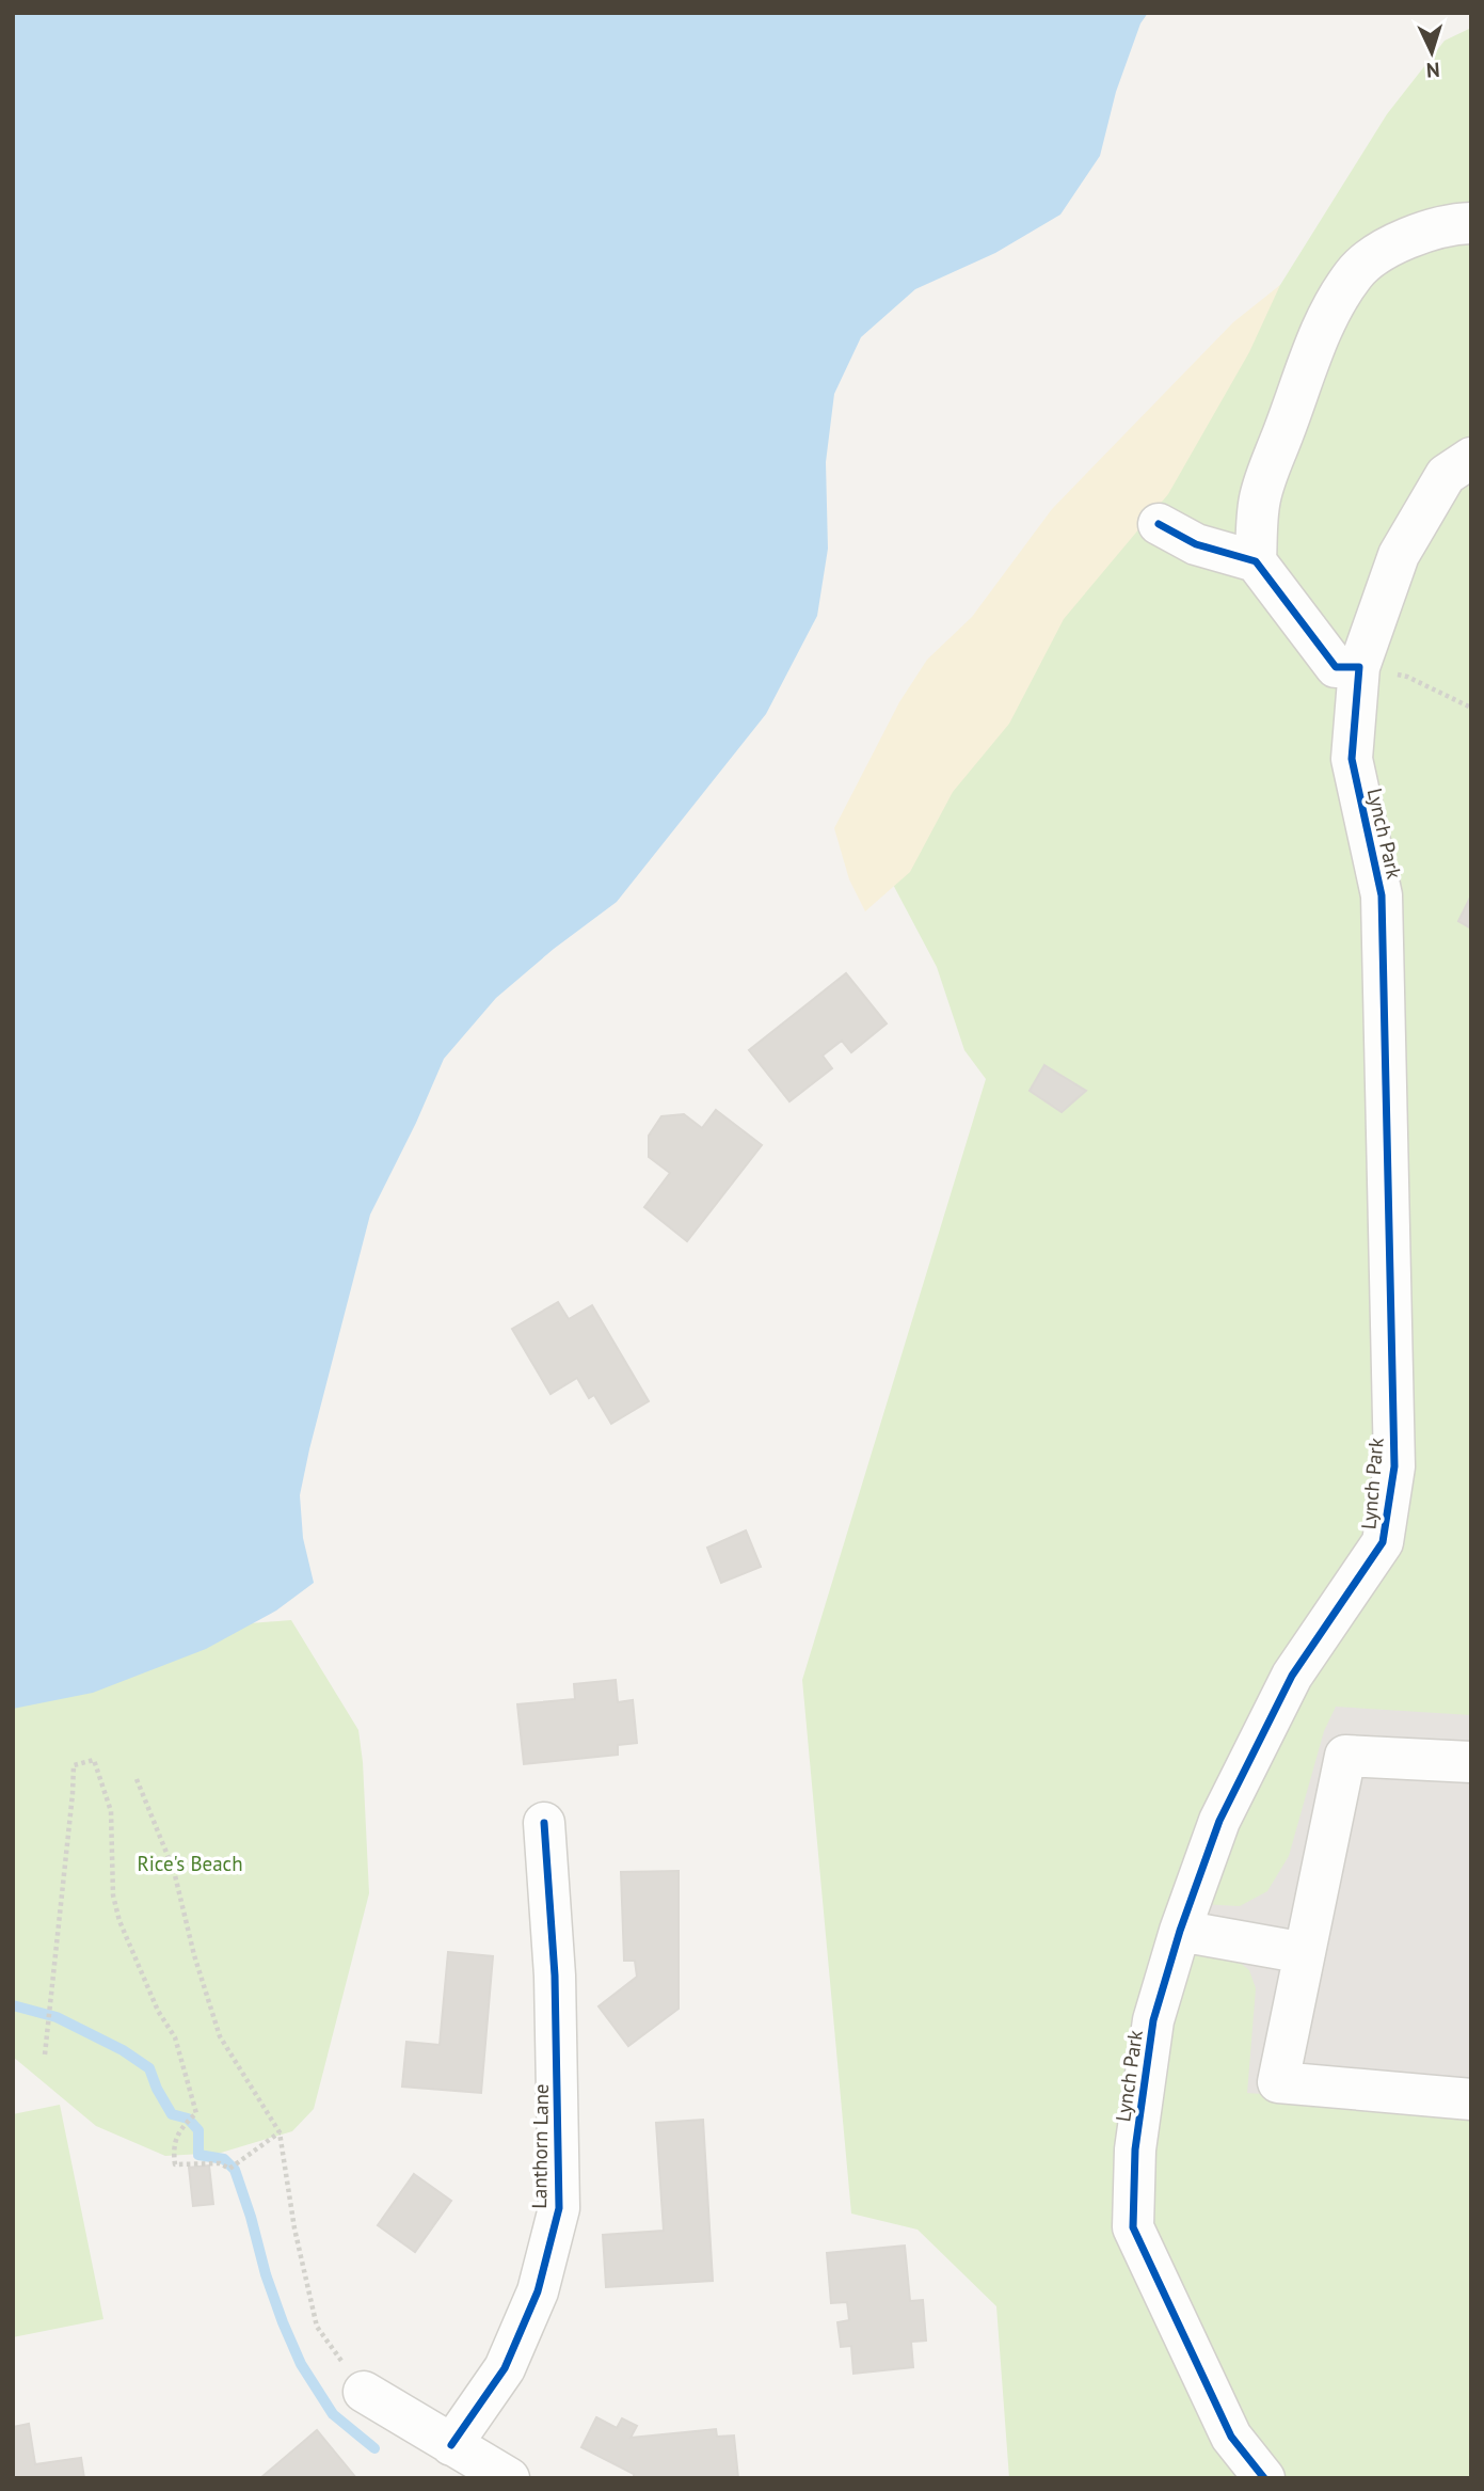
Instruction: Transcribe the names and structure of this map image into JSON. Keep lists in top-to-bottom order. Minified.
{"streets":{"street":["Lynch Park","Lanthorn Lane"]},"parks":["Rice's Beach"],"north":"bottom"}
